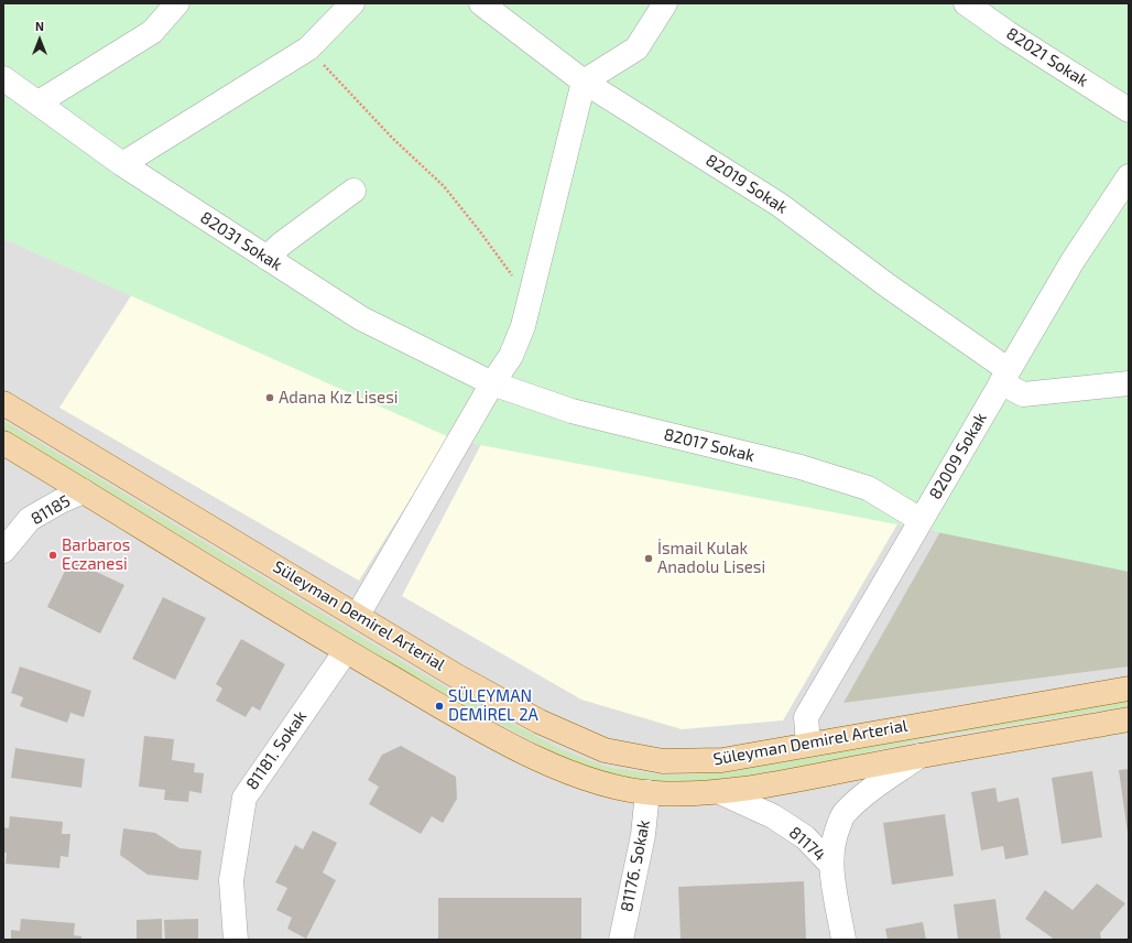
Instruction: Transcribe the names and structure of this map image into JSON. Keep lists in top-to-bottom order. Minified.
{"streets":{"main road":["Süleyman Demirel Arterial"],"street":["82021 Sokak","82019 Sokak","82031 Sokak","82017 Sokak","82009 Sokak","81185","81181. Sokak","81174","81176. Sokak"]},"crossings":[["82019 Sokak","82009 Sokak"],["82031 Sokak","82017 Sokak"],["82017 Sokak","82009 Sokak"],["82009 Sokak","Süleyman Demirel Arterial"],["81185","Süleyman Demirel Arterial"],["Süleyman Demirel Arterial","81181. Sokak"],["Süleyman Demirel Arterial","81174"],["Süleyman Demirel Arterial","81176. Sokak"]],"places":["Adana Kız Lisesi","Barbaros Eczanesi","İsmail Kulak Anadolu Lisesi","SÜLEYMAN DEMİREL 2A"],"north":"top"}
